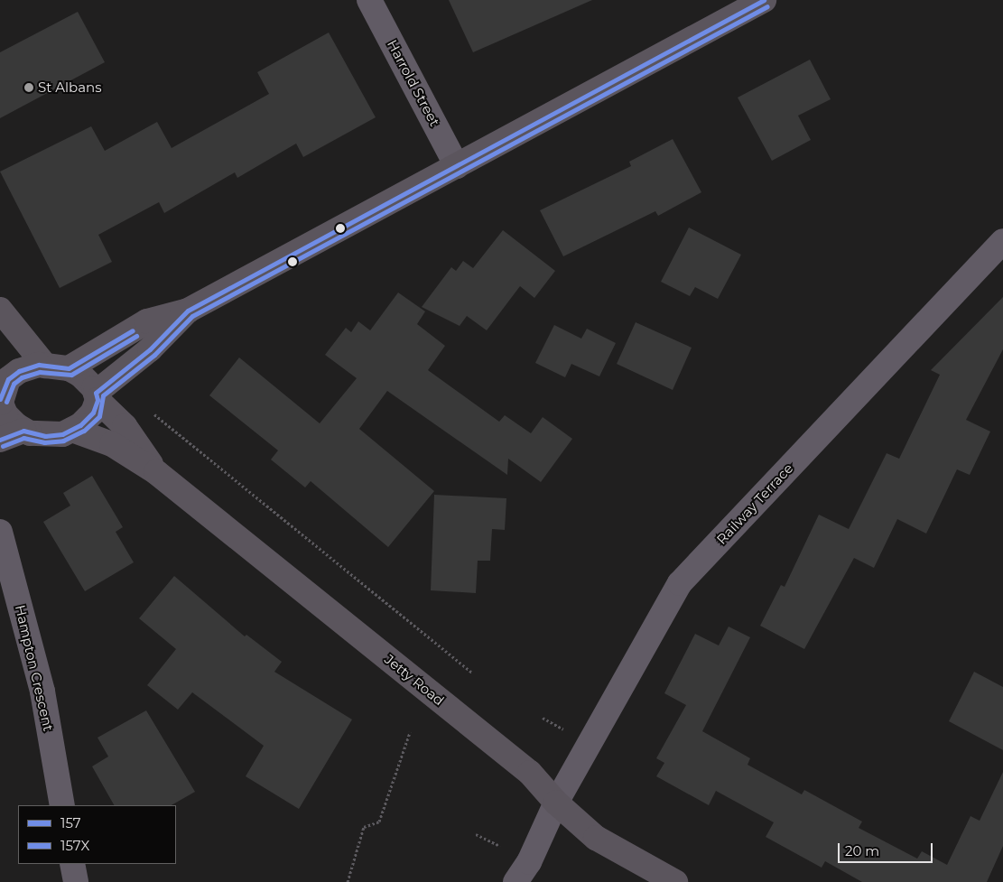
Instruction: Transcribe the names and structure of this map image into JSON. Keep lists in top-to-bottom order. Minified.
{"streets":{"main road":["Jetty Road"],"street":["Harrold Street","Railway Terrace","Hampton Crescent"]},"crossings":[["Railway Terrace","Jetty Road"]],"places":["St Albans"],"lines":["transit line 157","transit line 157X"],"legend":["157","157X"],"scale_bar":"20 m"}
